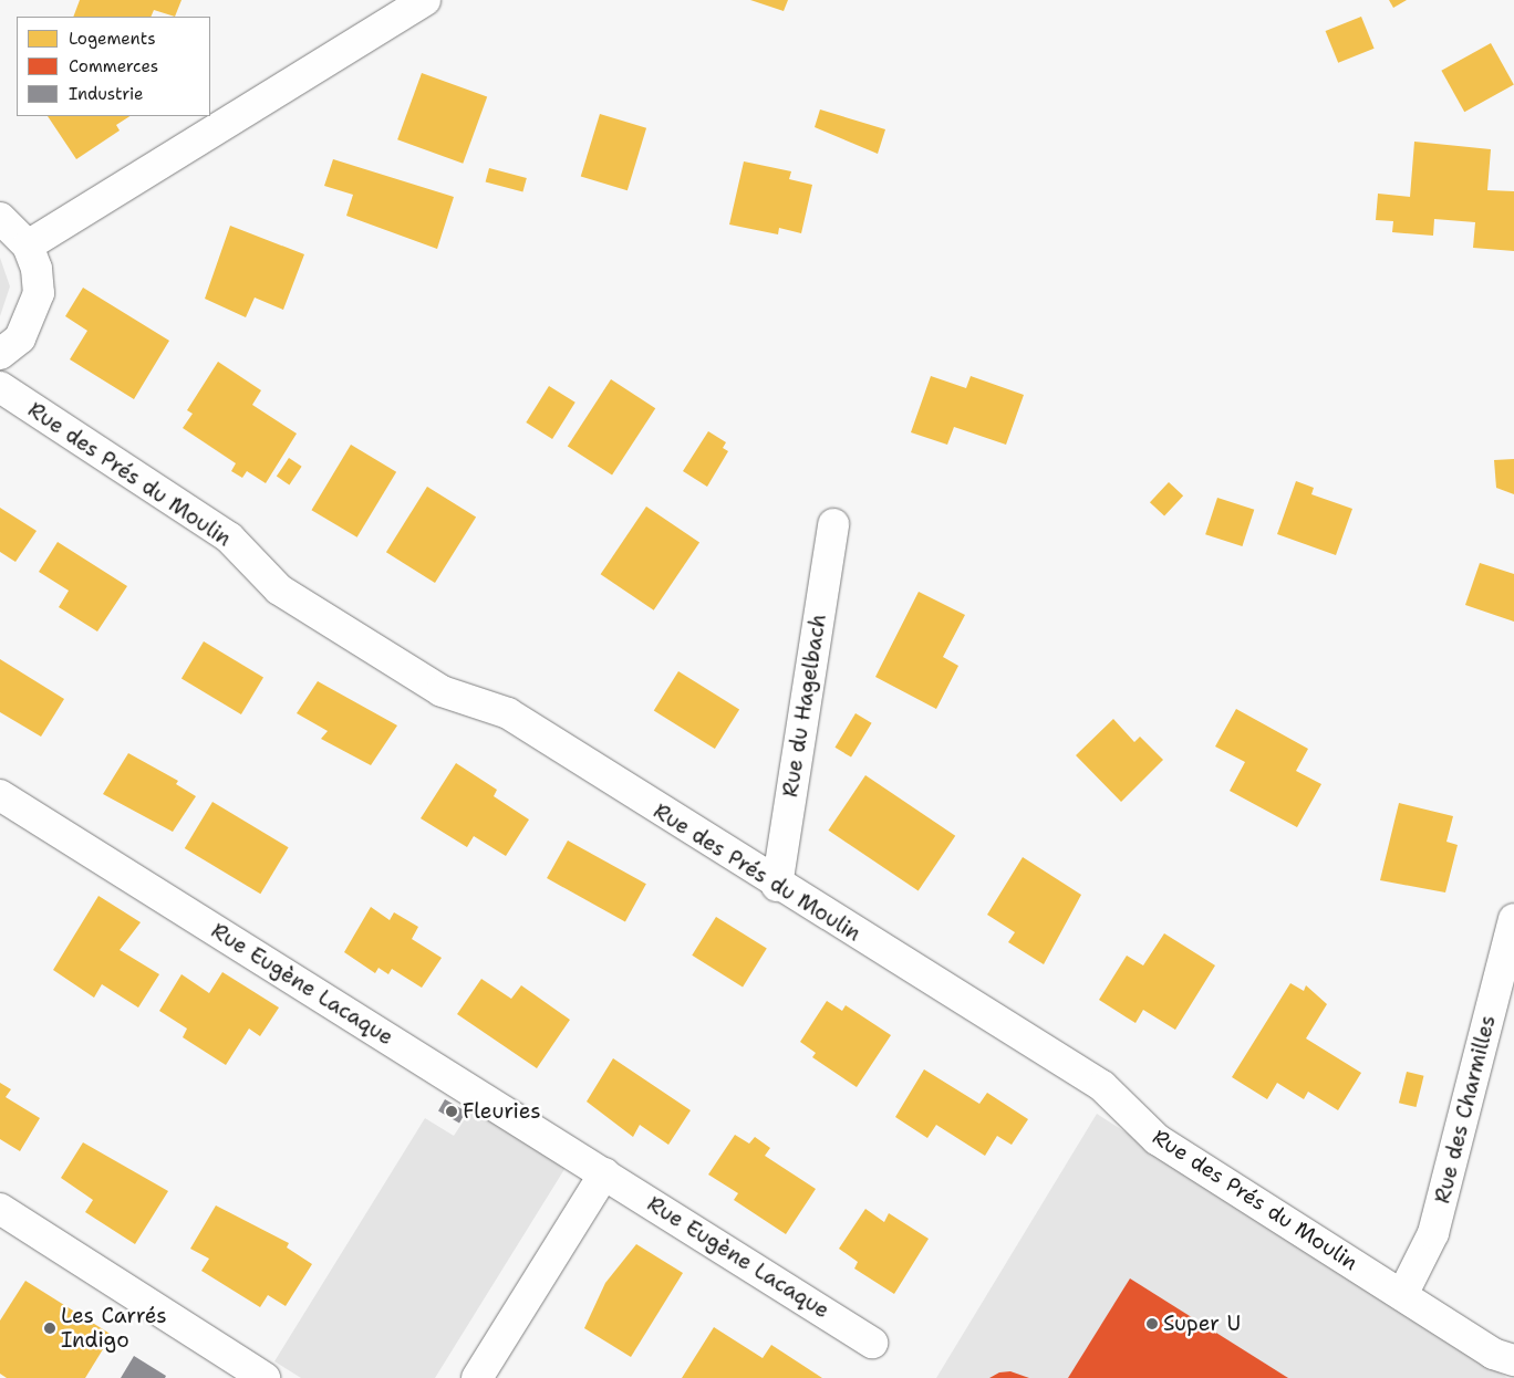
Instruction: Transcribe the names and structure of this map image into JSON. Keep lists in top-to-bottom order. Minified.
{"streets":{"street":["Rue des Prés du Moulin","Rue du Hagelbach","Rue Eugène Lacaque","Rue des Charmilles"]},"crossings":[["Rue des Prés du Moulin","Rue du Hagelbach"],["Rue des Prés du Moulin","Rue des Charmilles"]],"places":["Fleuries","Super U","Les Carrés Indigo"],"legend":["Logements","Commerces","Industrie"]}
